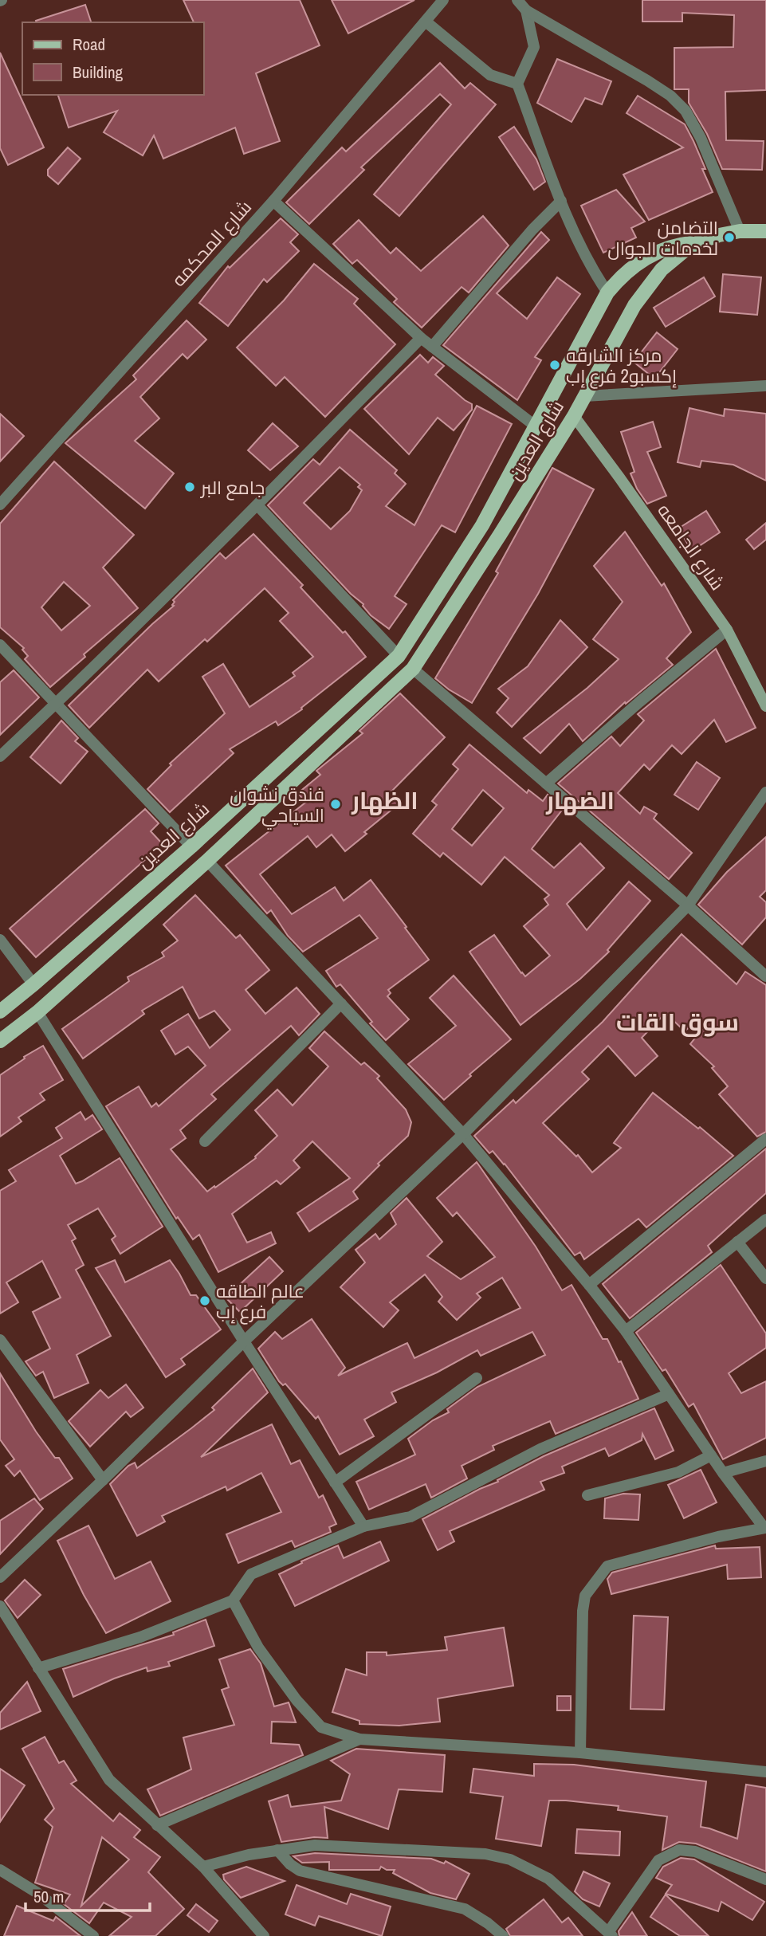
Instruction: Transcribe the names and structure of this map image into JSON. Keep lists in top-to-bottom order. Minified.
{"streets":{"main road":["شارع العدين"],"street":["شارع المحكمه","شارع الجامعه"]},"crossings":[["شارع العدين","شارع الجامعه"]],"districts":["الظهار","الضهار","سوق القات"],"places":["التضامن لخدمات الجوال","مركز الشارقه إكسبو2 فرع إب","جامع البر","فندق نشوان السياحي","عالم الطاقه فرع إب"],"legend":["Road","Building"],"scale_bar":"50 m"}
